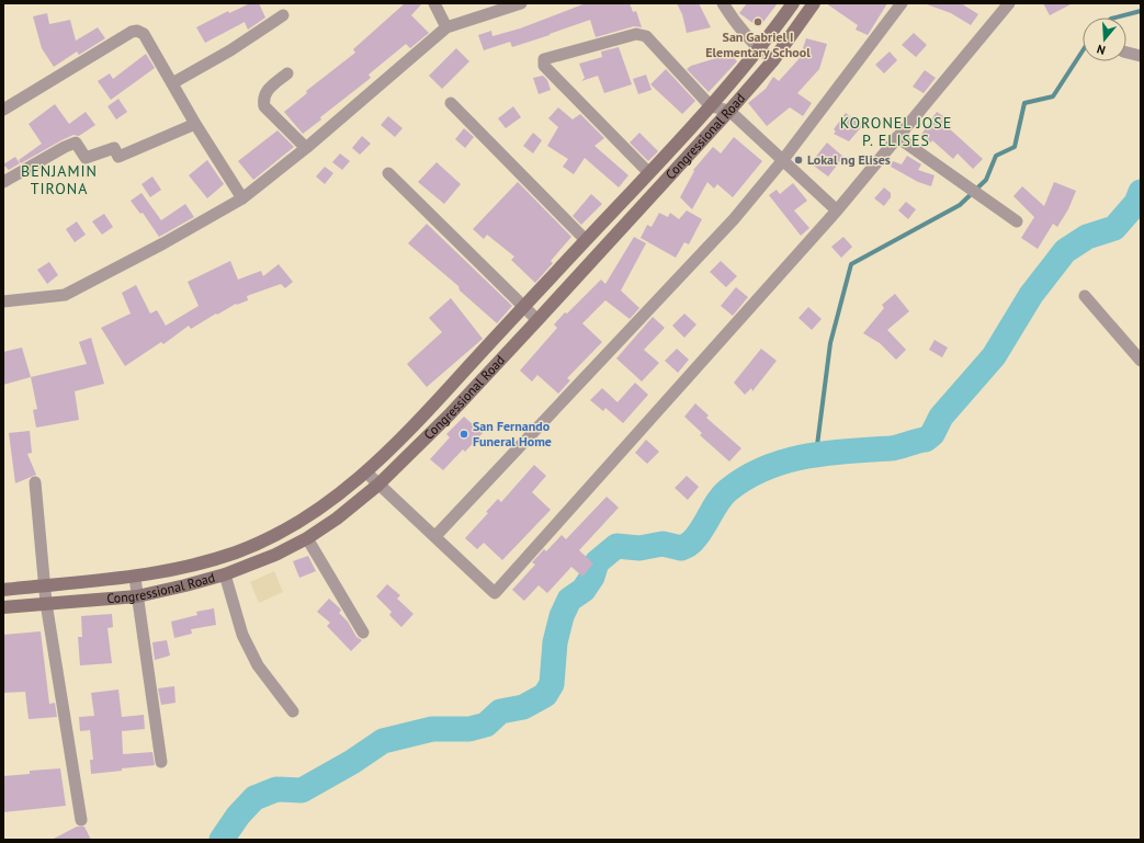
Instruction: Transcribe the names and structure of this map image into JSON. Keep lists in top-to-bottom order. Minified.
{"streets":{"main road":["Congressional Road"]},"districts":["KORONEL JOSE P. ELISES","BENJAMIN TIRONA"],"places":["San Gabriel I Elementary School","Lokal ng Elises","San Fernando Funeral Home"],"north":"bottom"}
